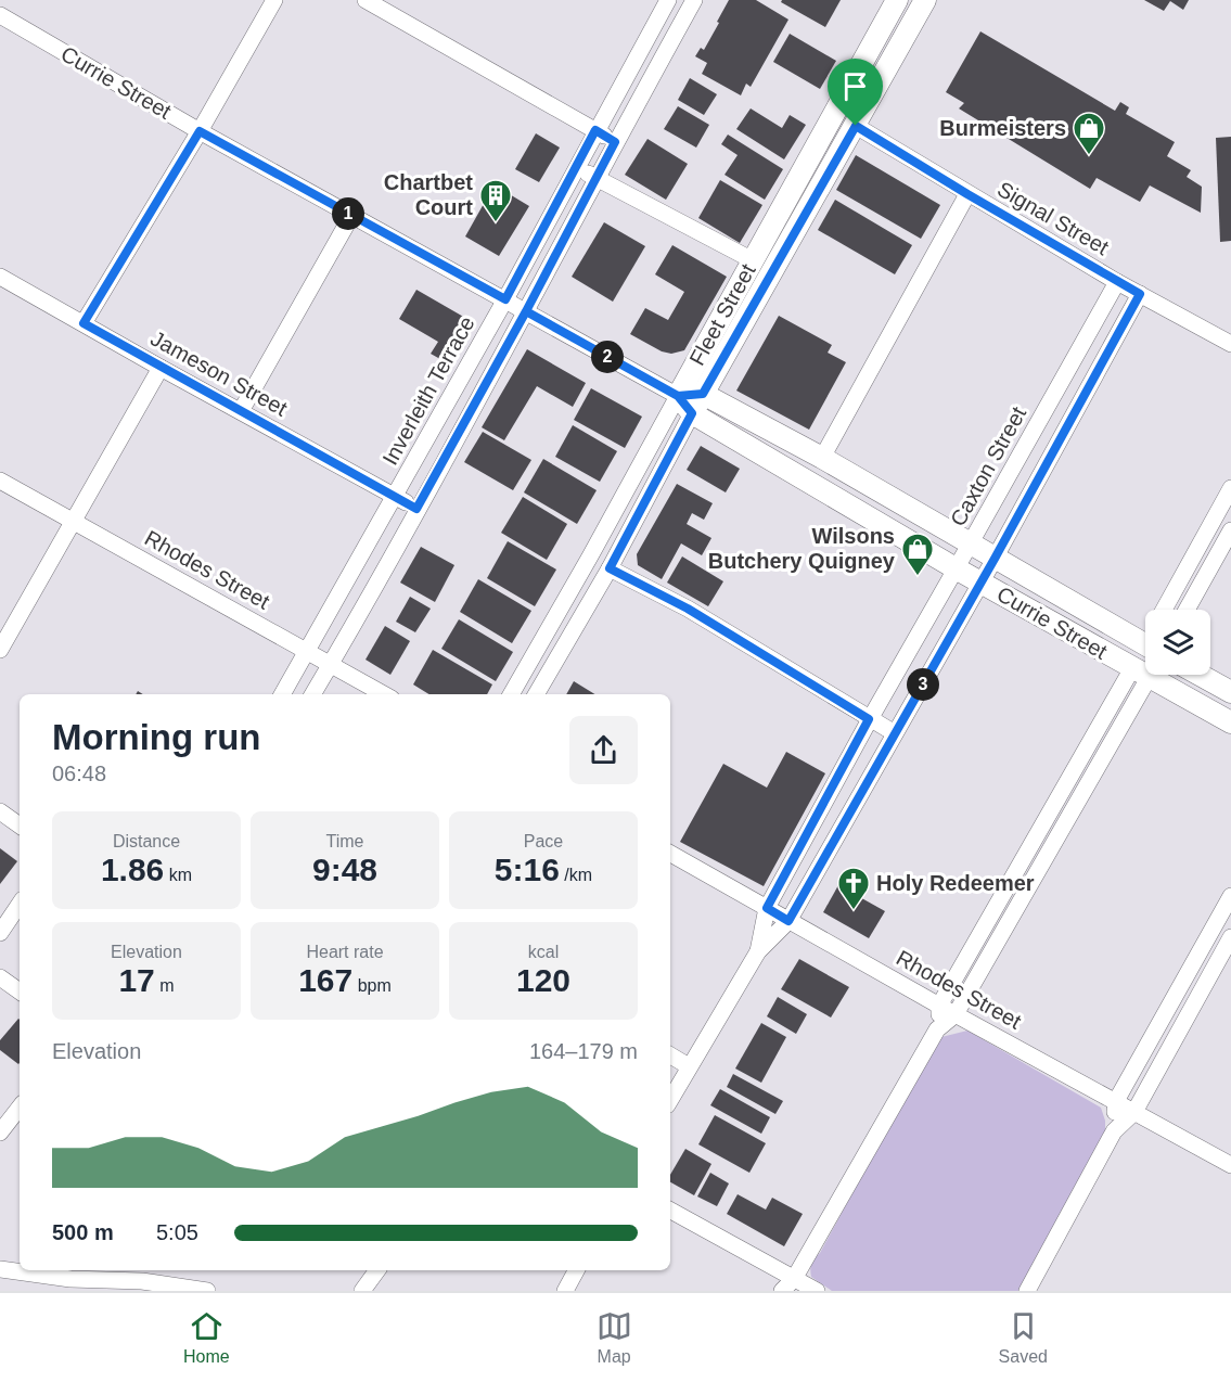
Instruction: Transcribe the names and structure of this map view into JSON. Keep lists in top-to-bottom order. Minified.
{"streets":{"main road":["Currie Street","Fleet Street"],"street":["Signal Street","Jameson Street","Inverleith Terrace","Caxton Street","Rhodes Street"]},"crossings":[["Currie Street","Fleet Street"],["Currie Street","Inverleith Terrace"],["Currie Street","Caxton Street"],["Signal Street","Fleet Street"],["Signal Street","Caxton Street"],["Jameson Street","Inverleith Terrace"],["Inverleith Terrace","Rhodes Street"],["Caxton Street","Rhodes Street"]],"places":{"shop":["Burmeisters","Wilsons Butchery Quigney"],"building":["Chartbet Court"],"church":["Holy Redeemer"]},"page":{"pins":["1","2","3"],"heading":["Morning run","06:48"],"stats":[["Distance","1.86 km"],["Time","9:48"],["Pace","5:16 /km"],["Elevation","17 m"],["Heart rate","167 bpm"],["kcal","120"]],"chart":["Elevation","164–179 m"],"list":[{"name":"500 m","note":"5:05"}],"tabs":["Home","Map","Saved"]}}
